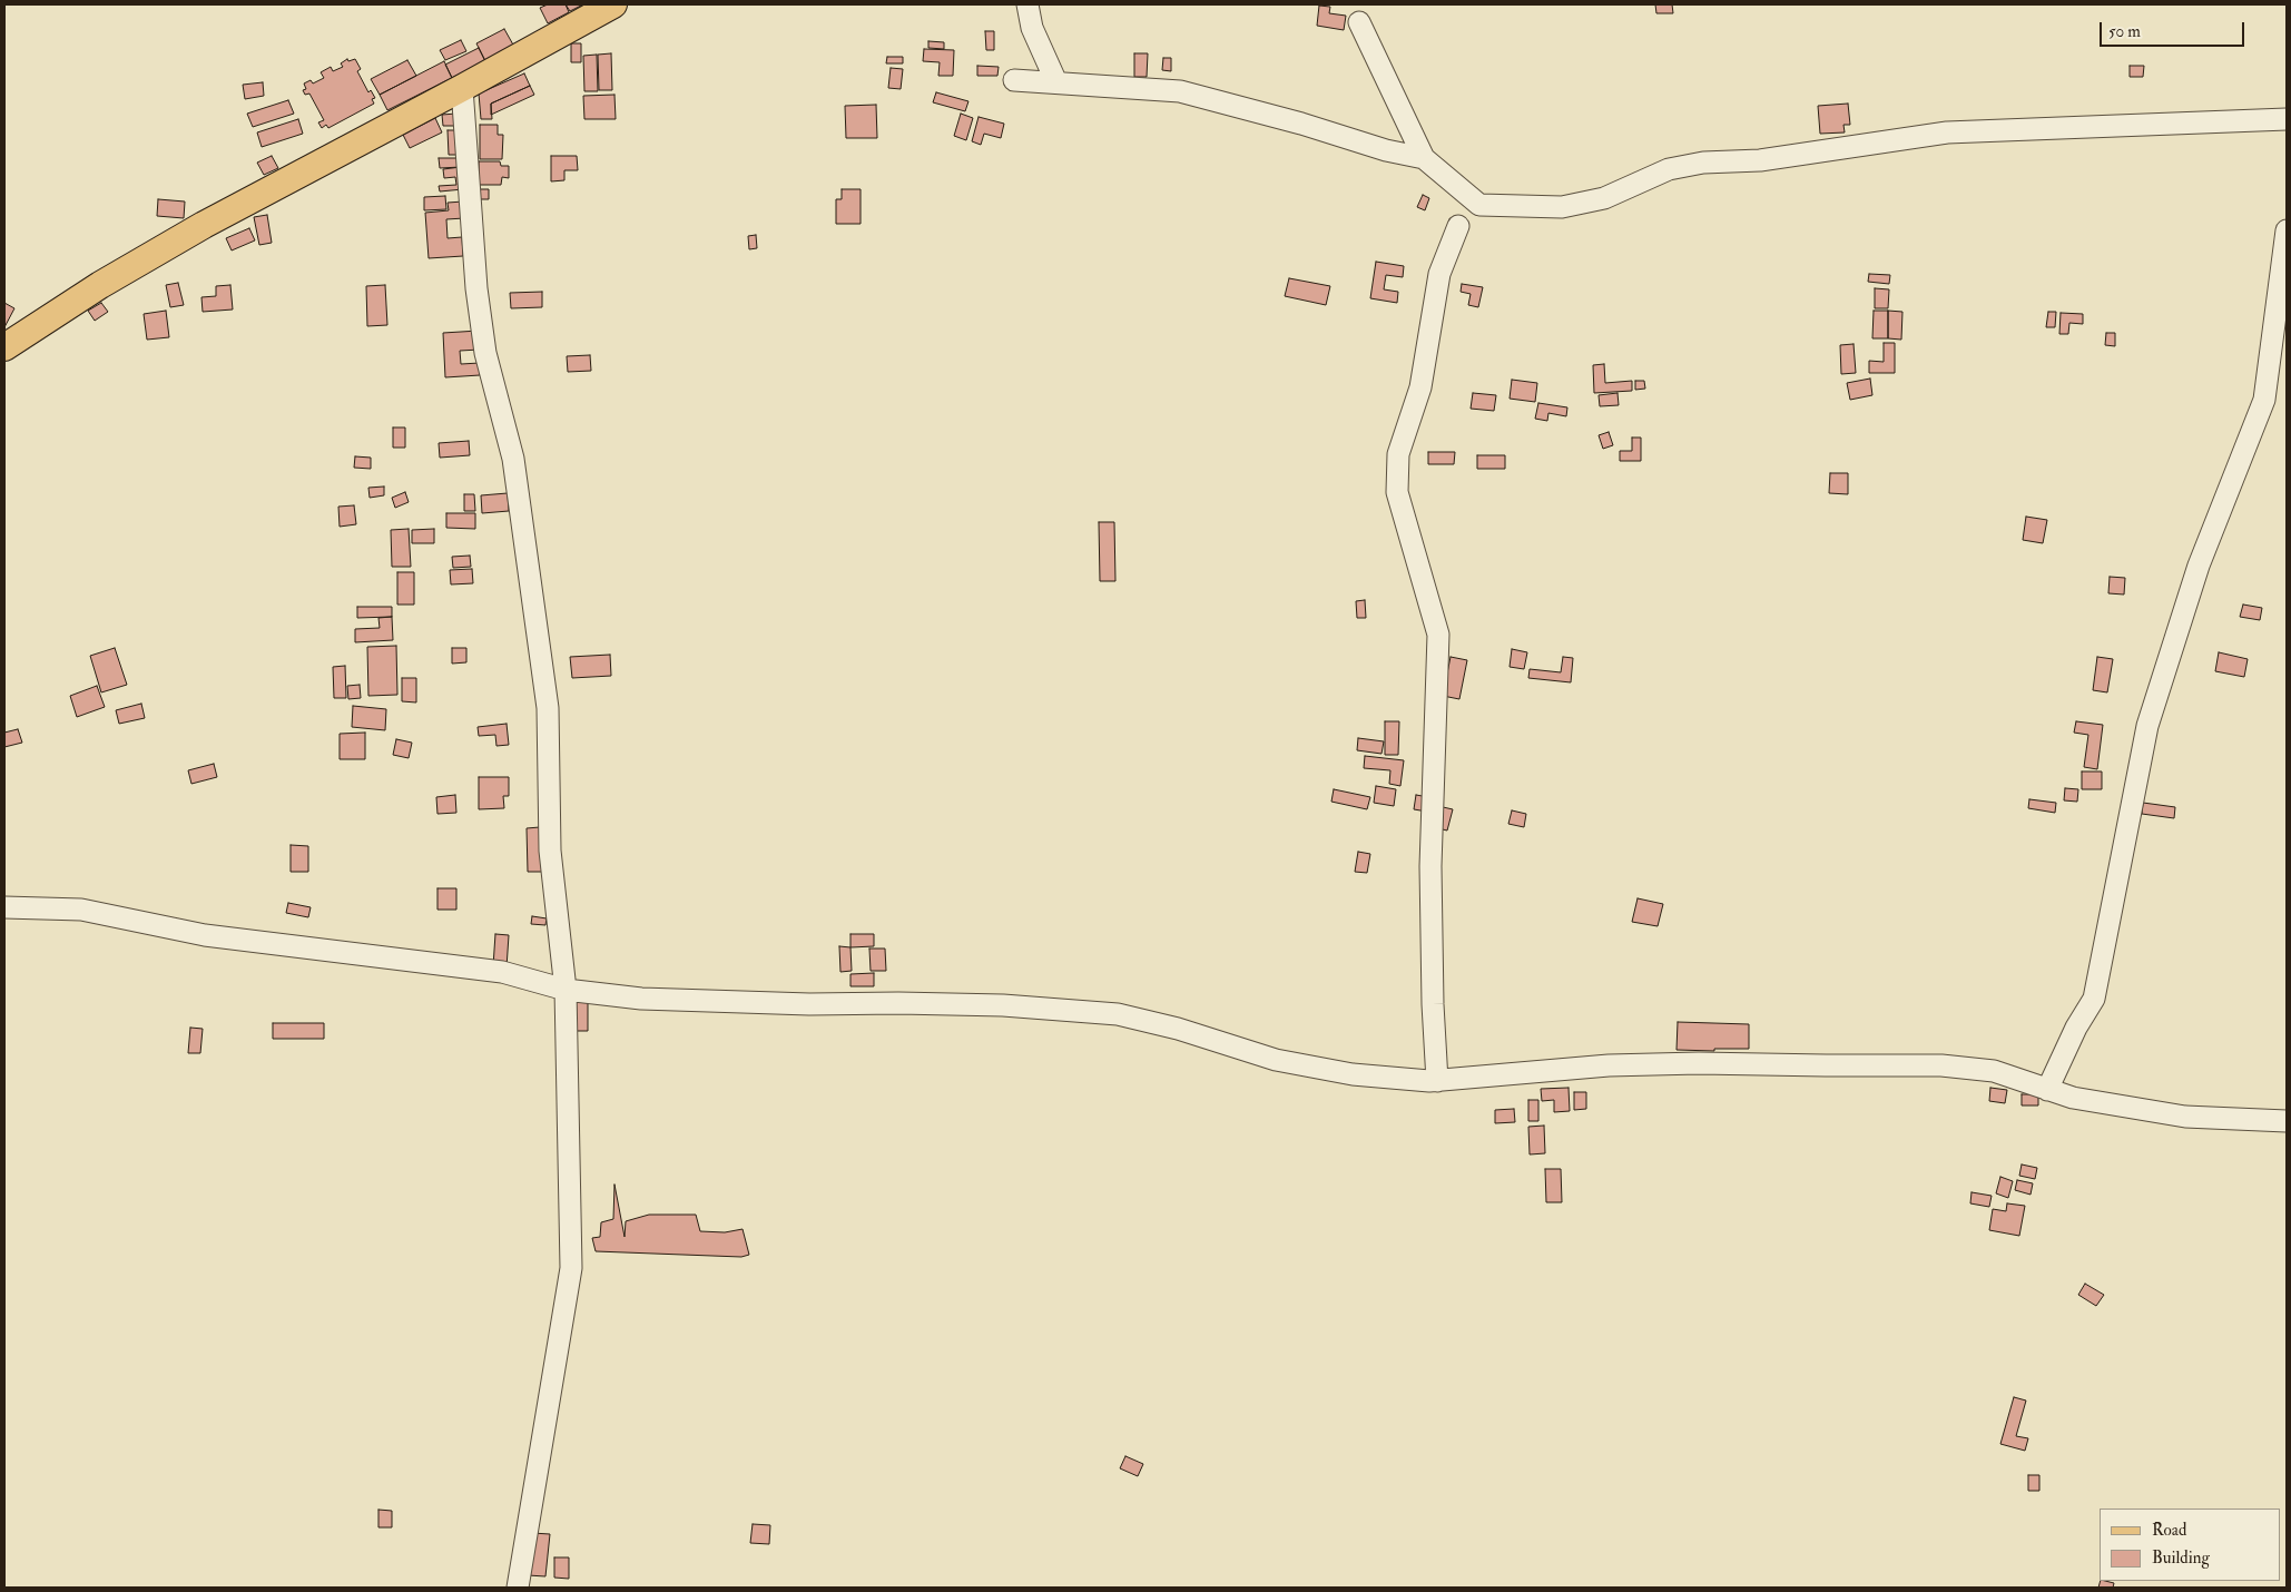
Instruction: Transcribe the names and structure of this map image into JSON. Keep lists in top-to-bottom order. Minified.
{"legend":["Road","Building"],"scale_bar":"50 m"}
